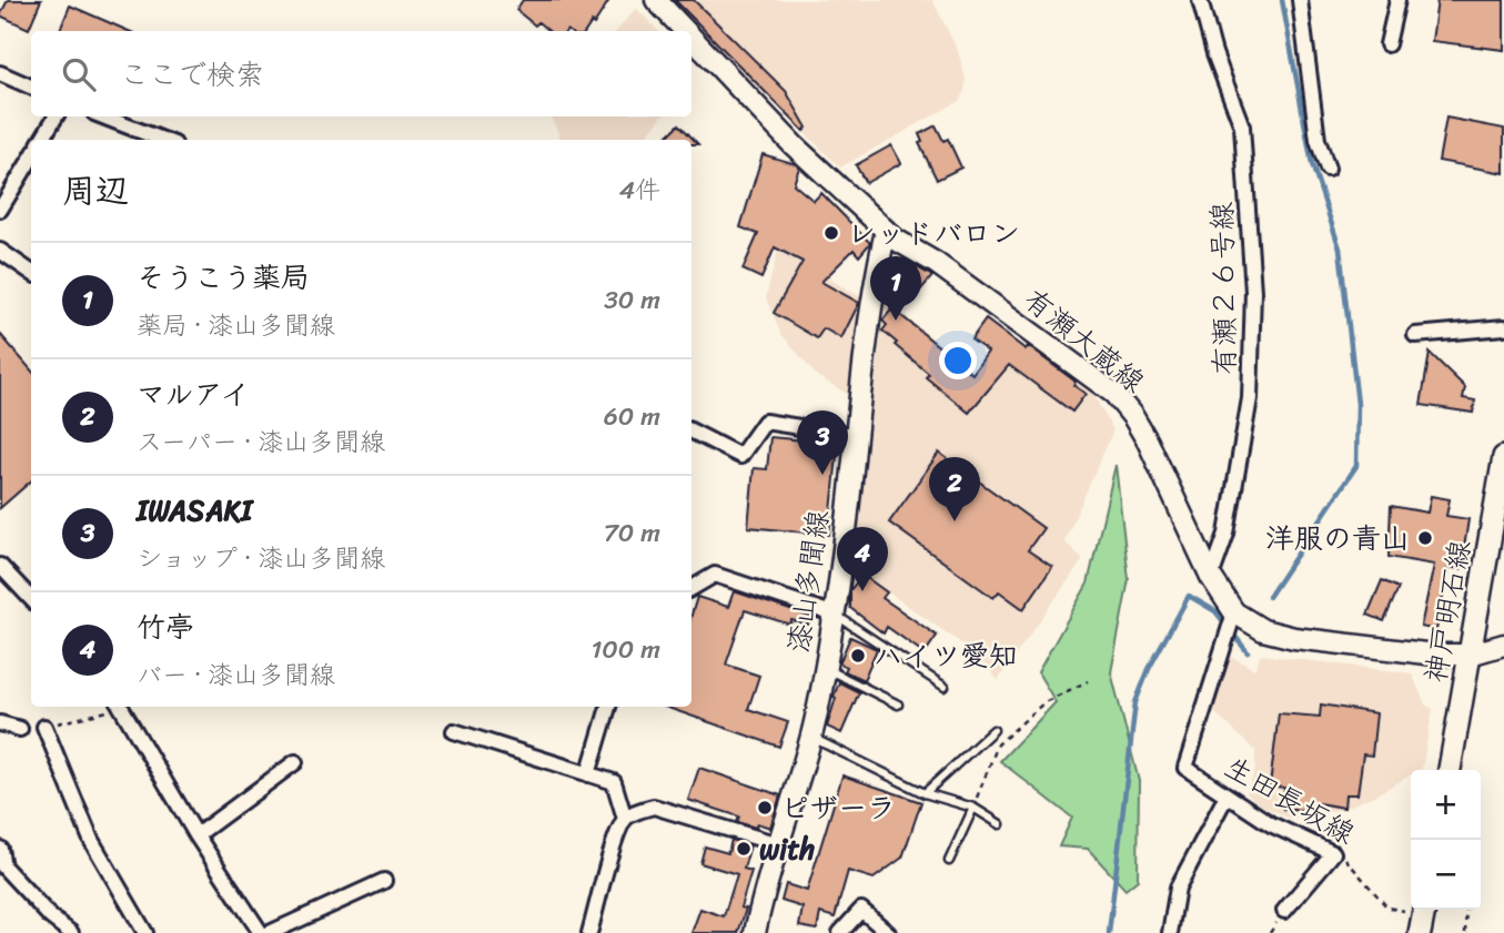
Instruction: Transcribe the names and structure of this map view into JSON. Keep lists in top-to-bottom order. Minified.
{"streets":{"main road":["有瀬大蔵線","漆山多聞線","神戸明石線"],"street":["有瀬２６号線","生田長坂線"]},"crossings":[["有瀬２６号線","有瀬大蔵線"],["有瀬大蔵線","漆山多聞線"],["有瀬大蔵線","神戸明石線"],["有瀬大蔵線","生田長坂線"]],"places":["レッドバロン","洋服の青山","ハイツ愛知","ピザーラ","with"],"page":{"search":"ここで検索","heading":["周辺","4件"],"list":[{"mark":"1","name":"そうこう薬局","note":"薬局 · 漆山多聞線","value":"30 m"},{"mark":"2","name":"マルアイ","note":"スーパー · 漆山多聞線","value":"60 m"},{"mark":"3","name":"IWASAKI","note":"ショップ · 漆山多聞線","value":"70 m"},{"mark":"4","name":"竹亭","note":"バー · 漆山多聞線","value":"100 m"}],"pins":["1","3","2","4"],"map_buttons":["+","−"]}}
